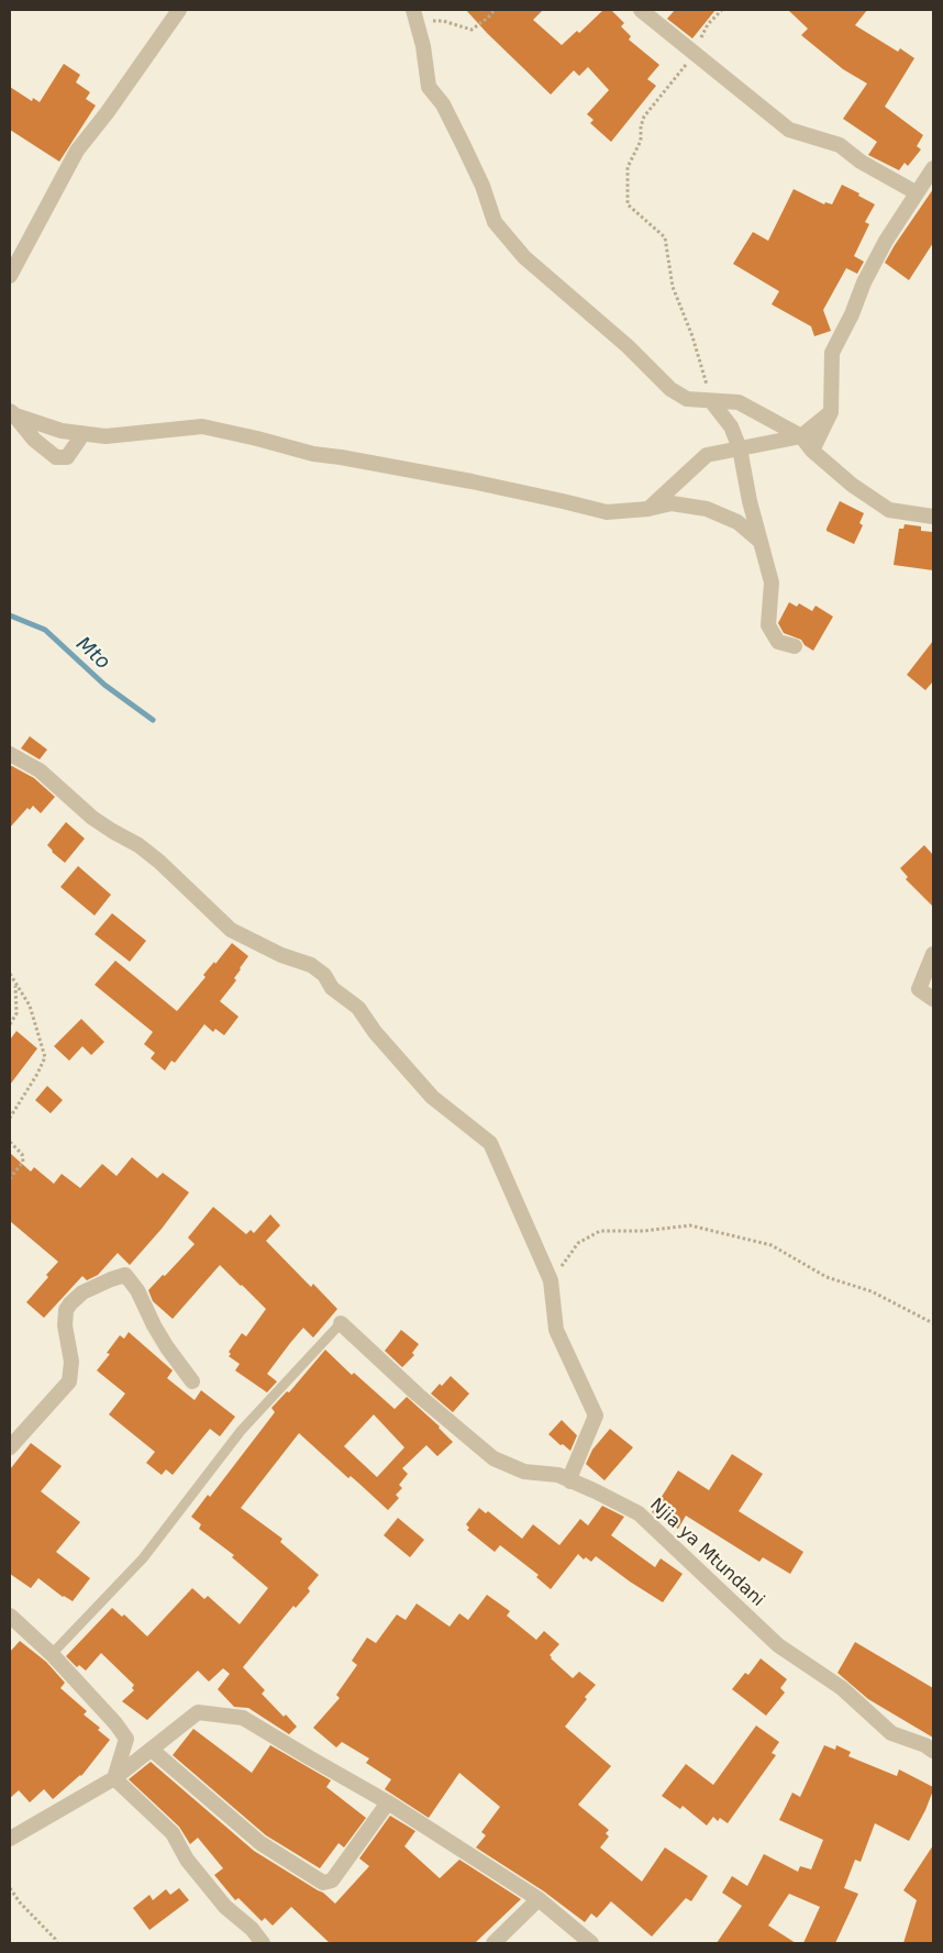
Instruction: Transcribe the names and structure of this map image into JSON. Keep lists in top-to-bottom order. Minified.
{"streets":{"street":["Njia ya Mtundani"]},"water":["Mto"]}
